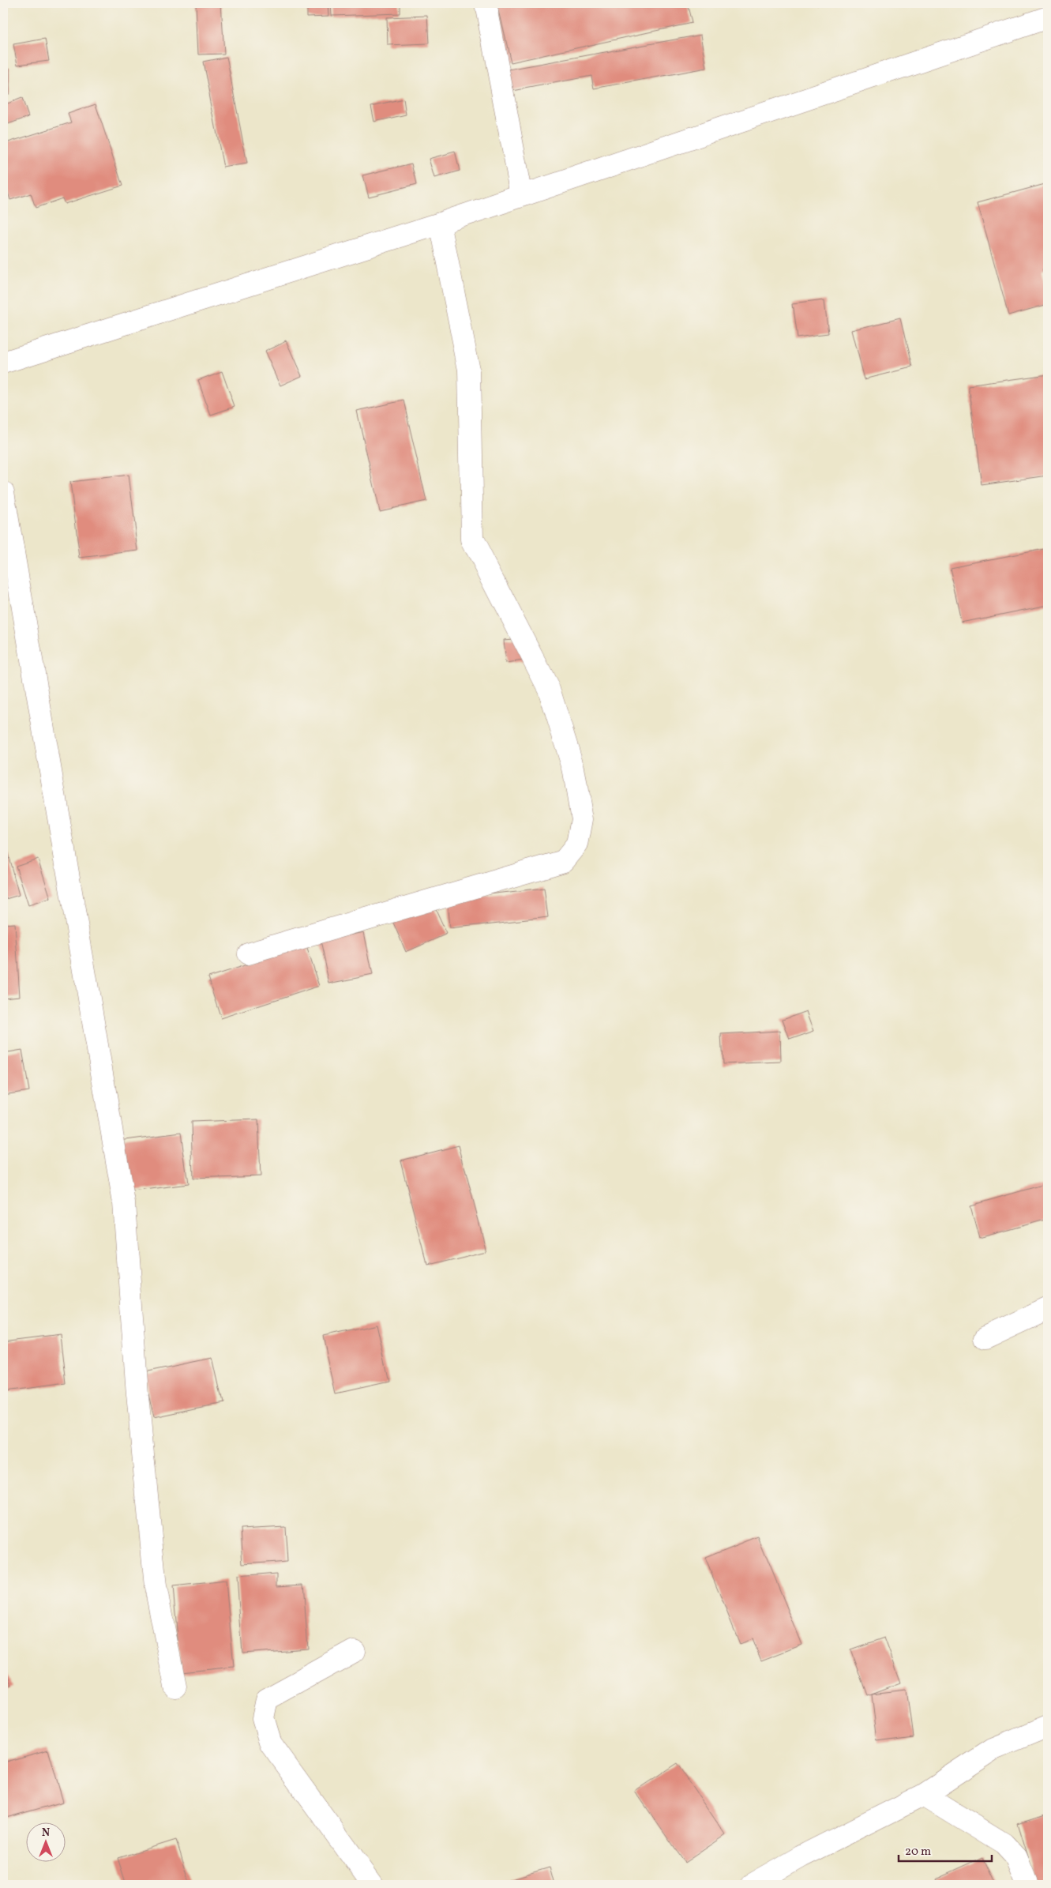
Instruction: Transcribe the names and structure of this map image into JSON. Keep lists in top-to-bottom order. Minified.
{"scale_bar":"20 m","north":"top"}
